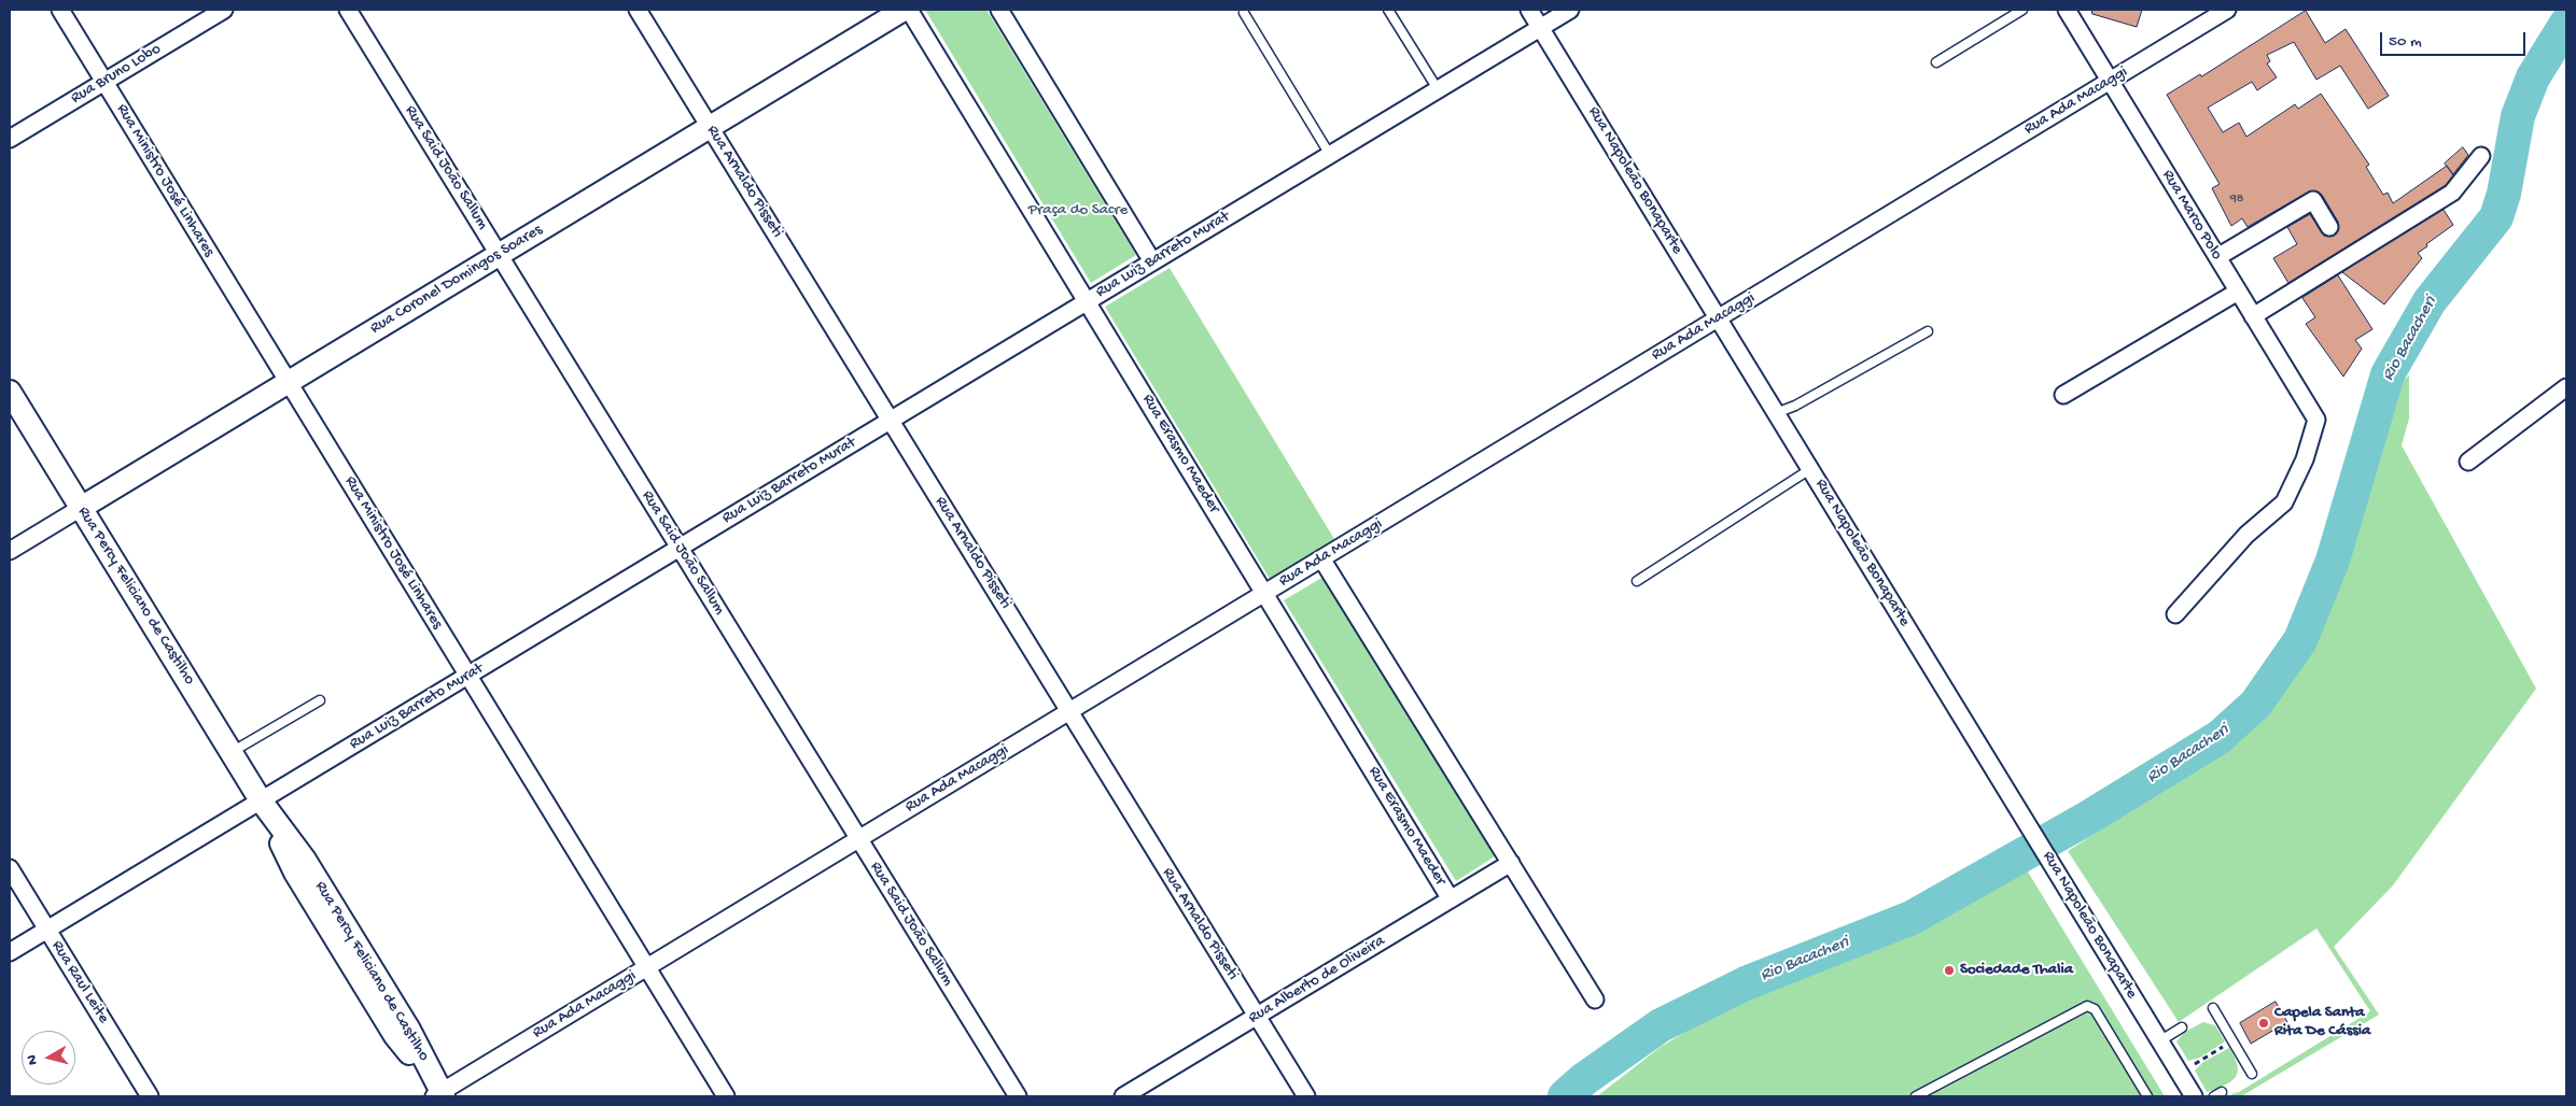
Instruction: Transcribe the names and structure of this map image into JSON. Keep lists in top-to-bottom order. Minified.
{"streets":{"street":["Rua Bruno Lobo","Rua Ada Macaggi","Rua Said João Sallum","Rua Ministro José Linhares","Rua Napoleão Bonaparte","Rua Arnaldo Pisseti","Rua Marco Polo","Rua Luiz Barreto Murat","Rua Coronel Domingos Soares","Rua Erasmo Maeder","Rua Percy Feliciano de Castilho","Rua Alberto de Oliveira","Rua Raul Leite"]},"crossings":[["Rua Bruno Lobo","Rua Ministro José Linhares"],["Rua Ada Macaggi","Rua Said João Sallum"],["Rua Ada Macaggi","Rua Ministro José Linhares"],["Rua Ada Macaggi","Rua Napoleão Bonaparte"],["Rua Ada Macaggi","Rua Arnaldo Pisseti"],["Rua Ada Macaggi","Rua Marco Polo"],["Rua Ada Macaggi","Rua Erasmo Maeder"],["Rua Ada Macaggi","Rua Percy Feliciano de Castilho"],["Rua Said João Sallum","Rua Luiz Barreto Murat"],["Rua Said João Sallum","Rua Coronel Domingos Soares"],["Rua Ministro José Linhares","Rua Luiz Barreto Murat"],["Rua Ministro José Linhares","Rua Coronel Domingos Soares"],["Rua Napoleão Bonaparte","Rua Luiz Barreto Murat"],["Rua Arnaldo Pisseti","Rua Luiz Barreto Murat"],["Rua Arnaldo Pisseti","Rua Coronel Domingos Soares"],["Rua Arnaldo Pisseti","Rua Alberto de Oliveira"],["Rua Luiz Barreto Murat","Rua Erasmo Maeder"],["Rua Luiz Barreto Murat","Rua Percy Feliciano de Castilho"],["Rua Luiz Barreto Murat","Rua Raul Leite"],["Rua Coronel Domingos Soares","Rua Percy Feliciano de Castilho"],["Rua Erasmo Maeder","Rua Alberto de Oliveira"]],"water":["Rio Bacacheri"],"parks":["Praça do Sacre"],"places":["Sociedade Thalia","Capela Santa Rita De Cássia"],"house_numbers":["98"],"scale_bar":"50 m","north":"left"}
